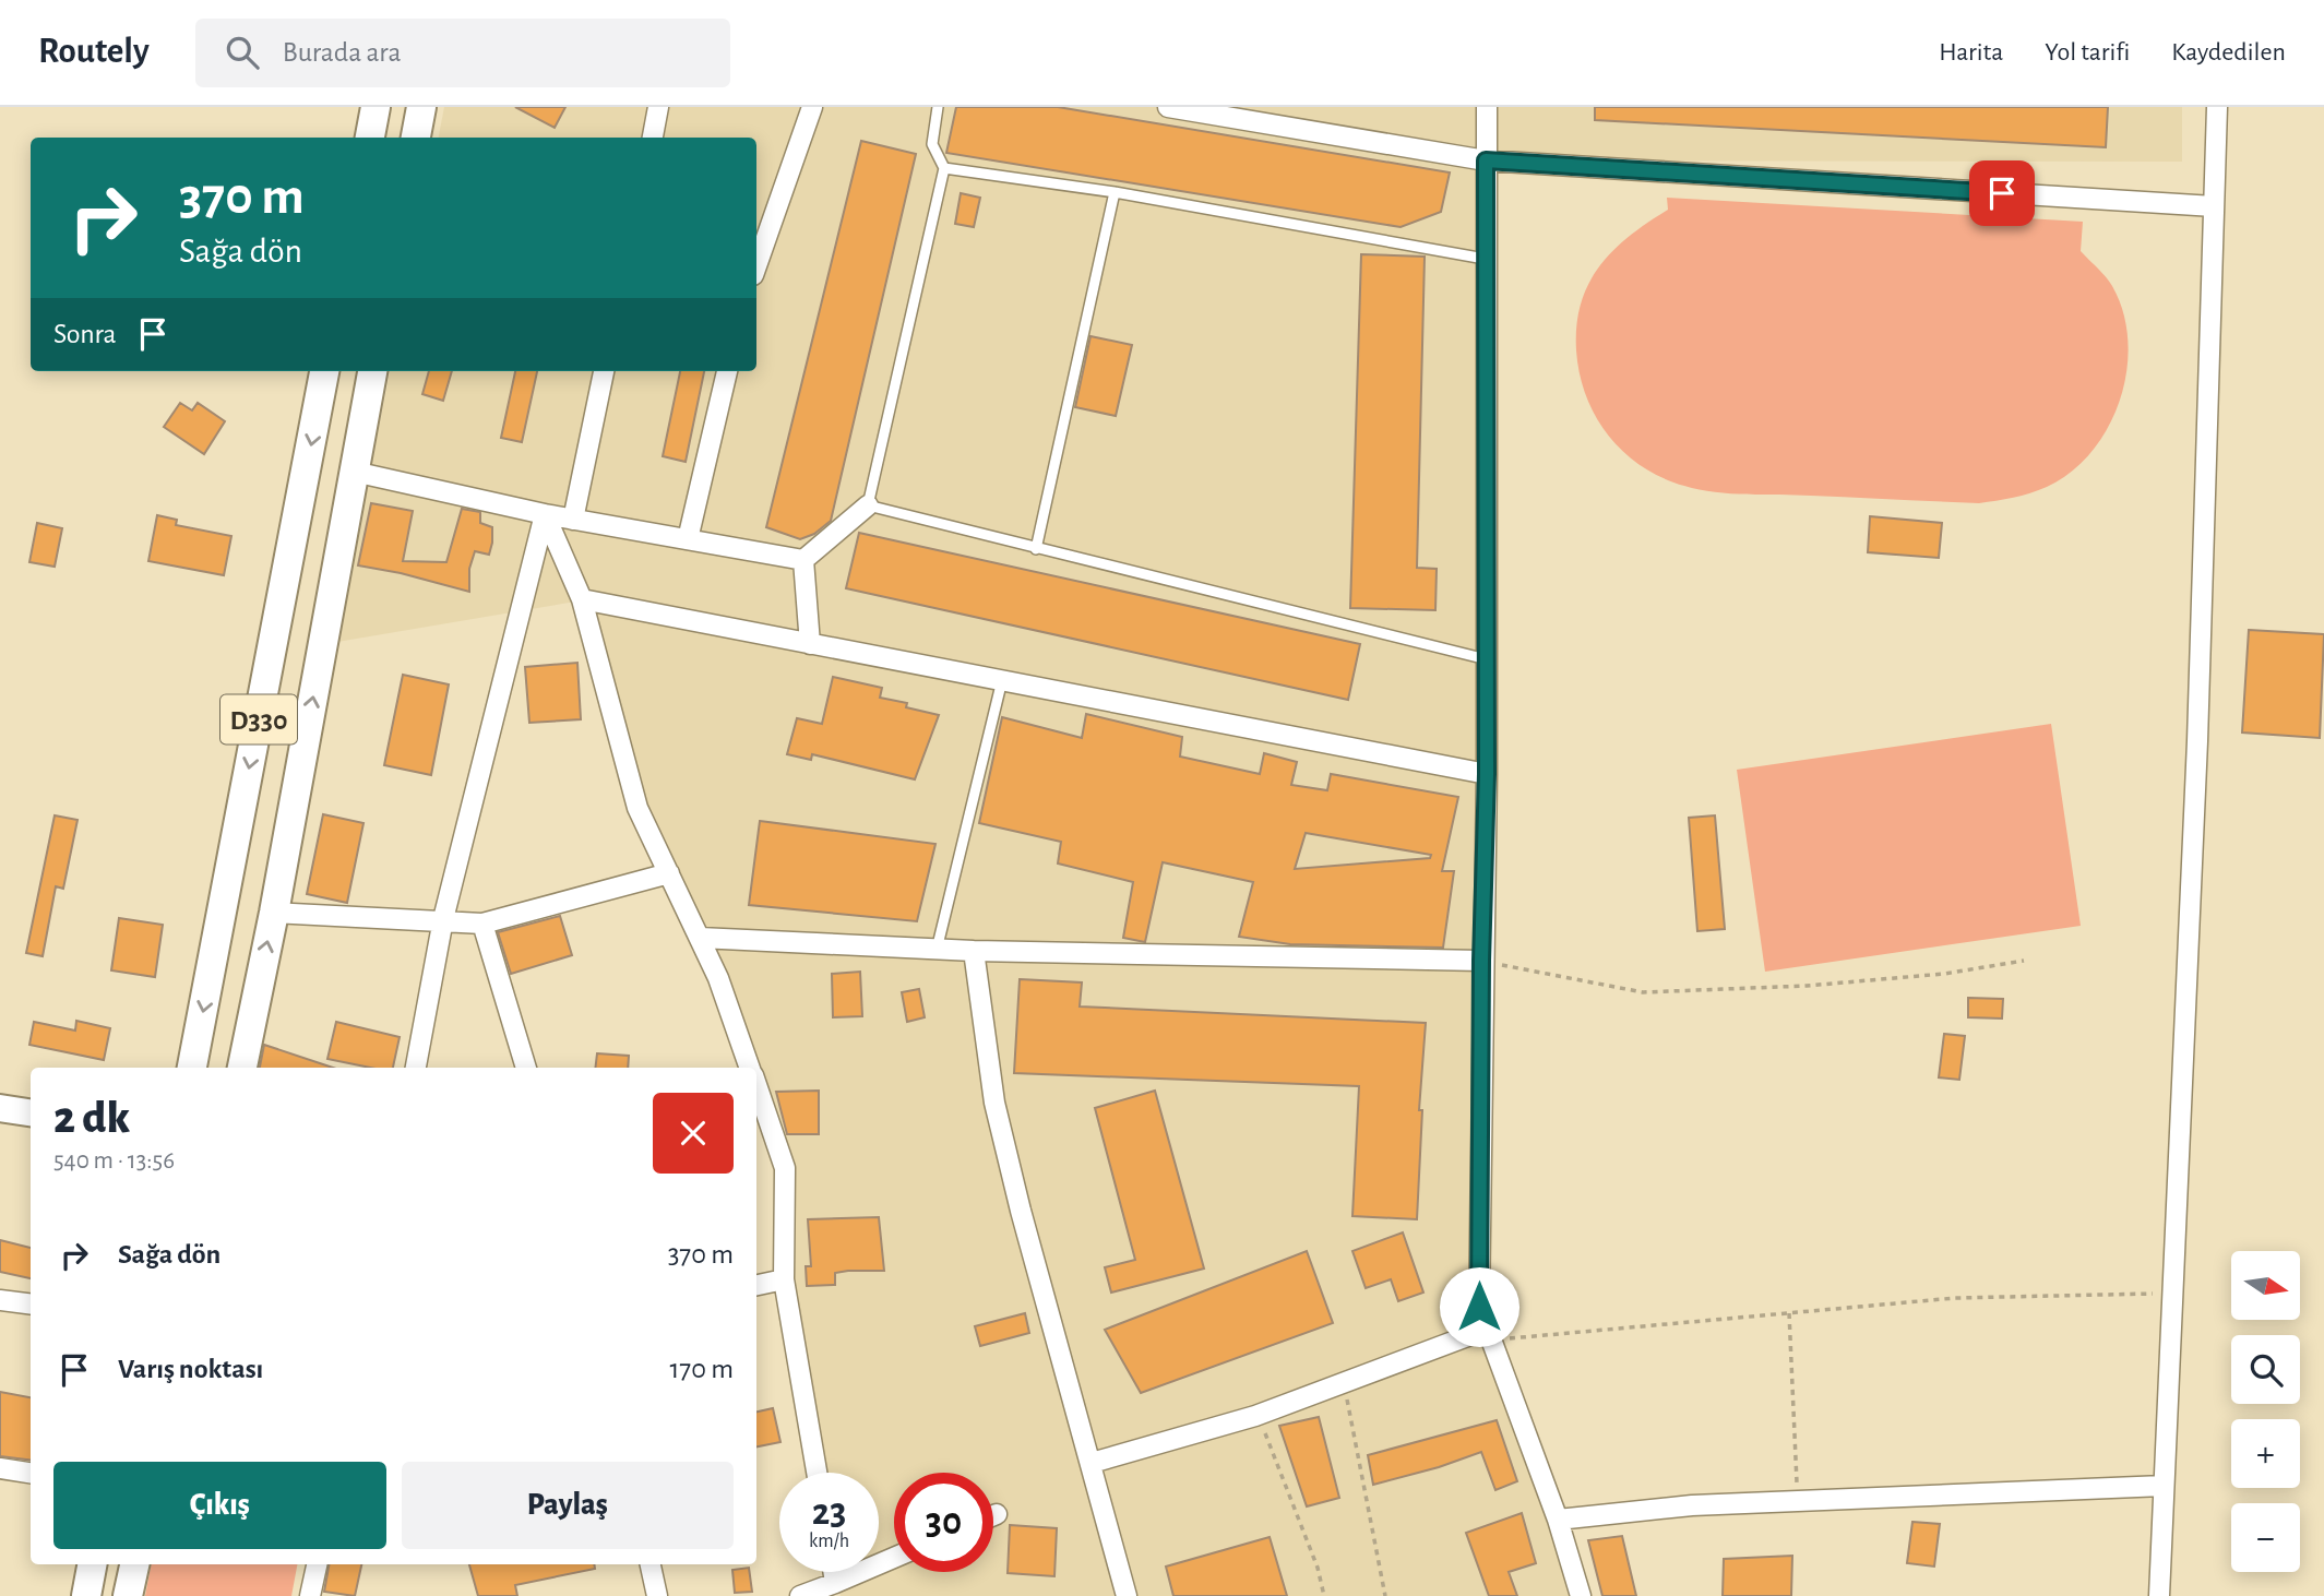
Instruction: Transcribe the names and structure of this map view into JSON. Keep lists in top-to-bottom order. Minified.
{"streets":{"main road":["D330"]},"north":"right","page":{"header":"Routely","search":"Burada ara","nav":["Harita","Yol tarifi","Kaydedilen"],"turn":["370 m","Sağa dön"],"then":"Sonra","heading":["2 dk","540 m · 13:56"],"list":[{"name":"Sağa dön","value":"370 m"},{"name":"Varış noktası","value":"170 m"}],"map_buttons":["+","−"],"buttons":["Çıkış","Paylaş"],"speed":"23 km/h","limit":"30"}}
